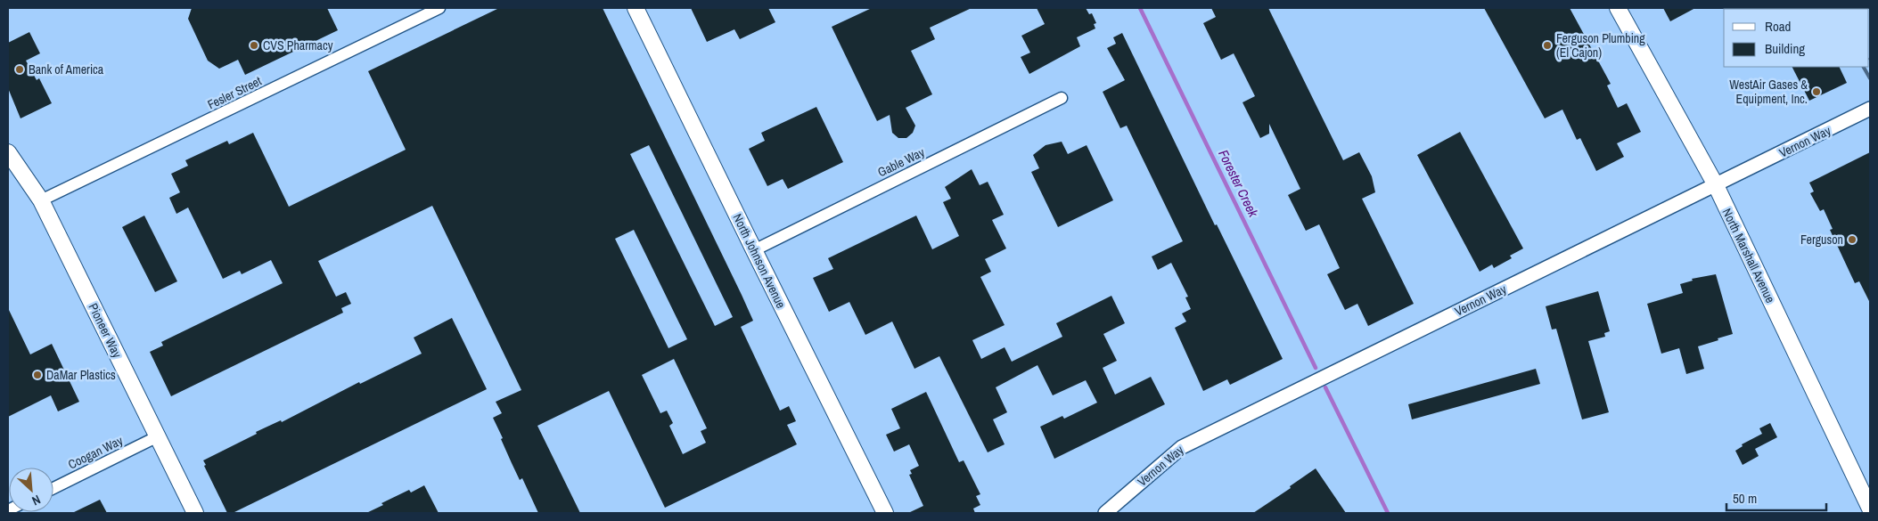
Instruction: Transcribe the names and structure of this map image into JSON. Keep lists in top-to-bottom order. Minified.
{"streets":{"main road":["North Marshall Avenue","North Johnson Avenue","Pioneer Way"],"street":["Fesler Street","Vernon Way","Gable Way","Coogan Way"]},"crossings":[["Fesler Street","Pioneer Way"],["Vernon Way","North Marshall Avenue"],["Gable Way","North Johnson Avenue"],["Pioneer Way","Coogan Way"]],"water":["Forester Creek"],"places":["CVS Pharmacy","Ferguson Plumbing (El Cajon)","Bank of America","WestAir Gases & Equipment, Inc.","Ferguson","DaMar Plastics"],"legend":["Road","Building"],"scale_bar":"50 m","north":"bottom right"}
